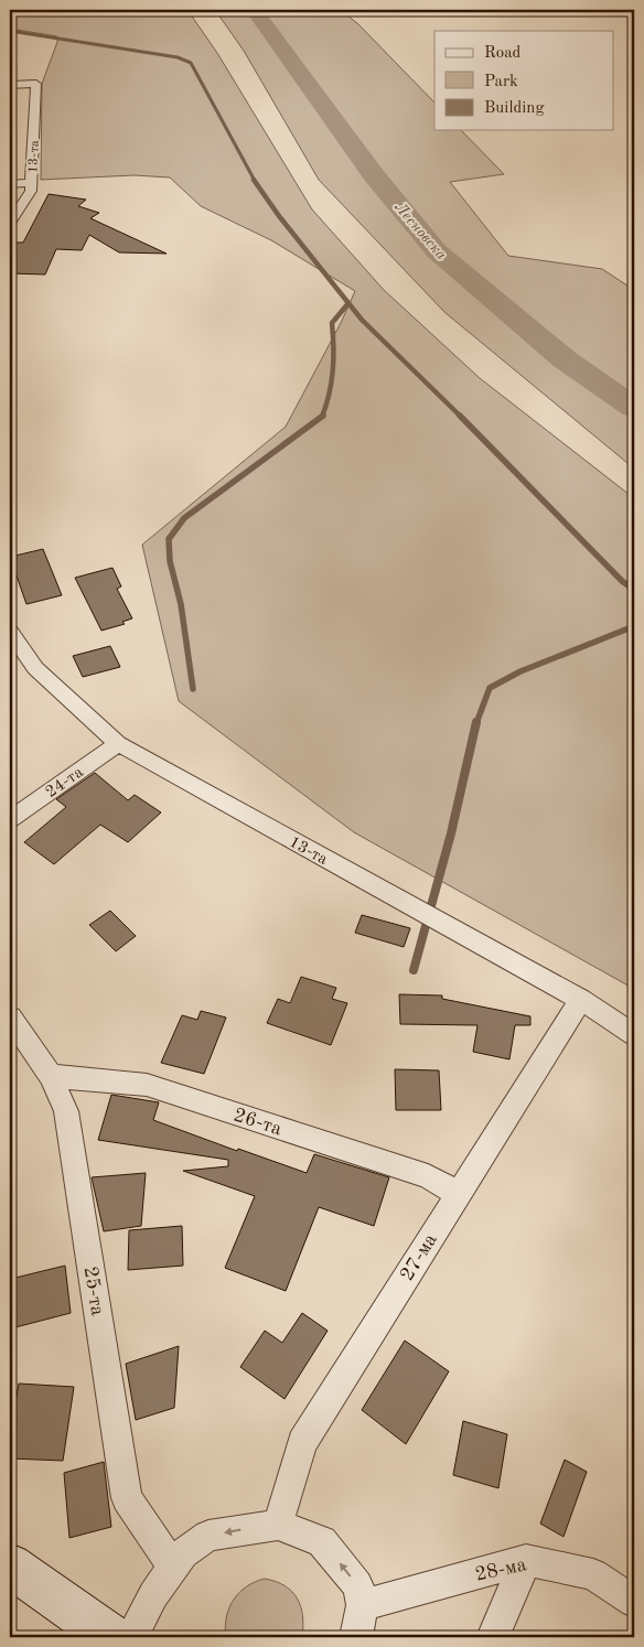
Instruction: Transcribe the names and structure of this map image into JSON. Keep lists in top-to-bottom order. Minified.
{"streets":{"street":["13-та","24-та","26-та","27-ма","25-та","28-ма"]},"crossings":[["13-та","24-та"],["13-та","27-ма"],["26-та","27-ма"],["26-та","25-та"]],"water":["Лесновска"],"legend":["Road","Park","Building"]}
